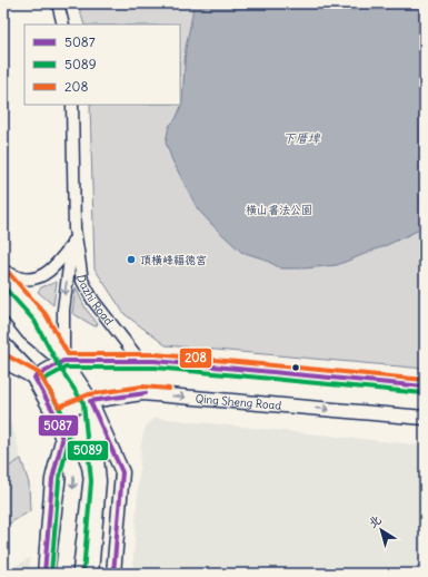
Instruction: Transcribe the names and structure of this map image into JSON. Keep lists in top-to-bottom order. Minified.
{"streets":{"street":["Dazhi Road","Qing Sheng Road"]},"water":["下厝埤"],"parks":["橫山書法公園"],"places":["頂橫峰福德宮"],"lines":["transit line 208","transit line 5089","transit line 5087"],"legend":["5087","5089","208"],"north":"top left"}
